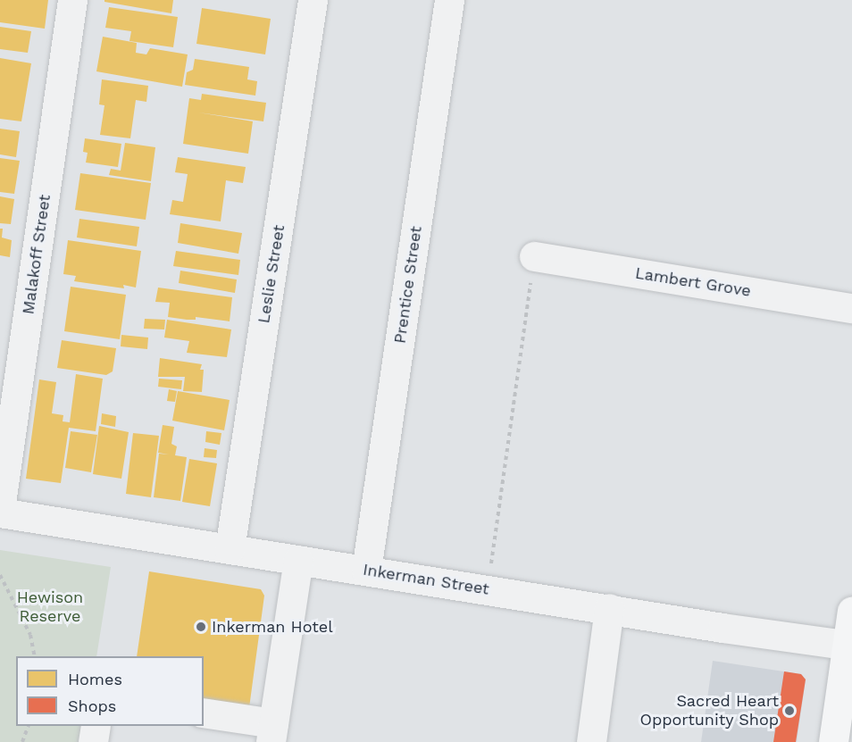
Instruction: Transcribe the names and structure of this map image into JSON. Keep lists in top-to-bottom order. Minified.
{"streets":{"street":["Malakoff Street","Leslie Street","Lambert Grove","Prentice Street","Inkerman Street"]},"crossings":[["Malakoff Street","Inkerman Street"],["Leslie Street","Inkerman Street"],["Prentice Street","Inkerman Street"]],"parks":["Hewison Reserve"],"places":["Inkerman Hotel","Sacred Heart Opportunity Shop"],"legend":["Homes","Shops"]}
